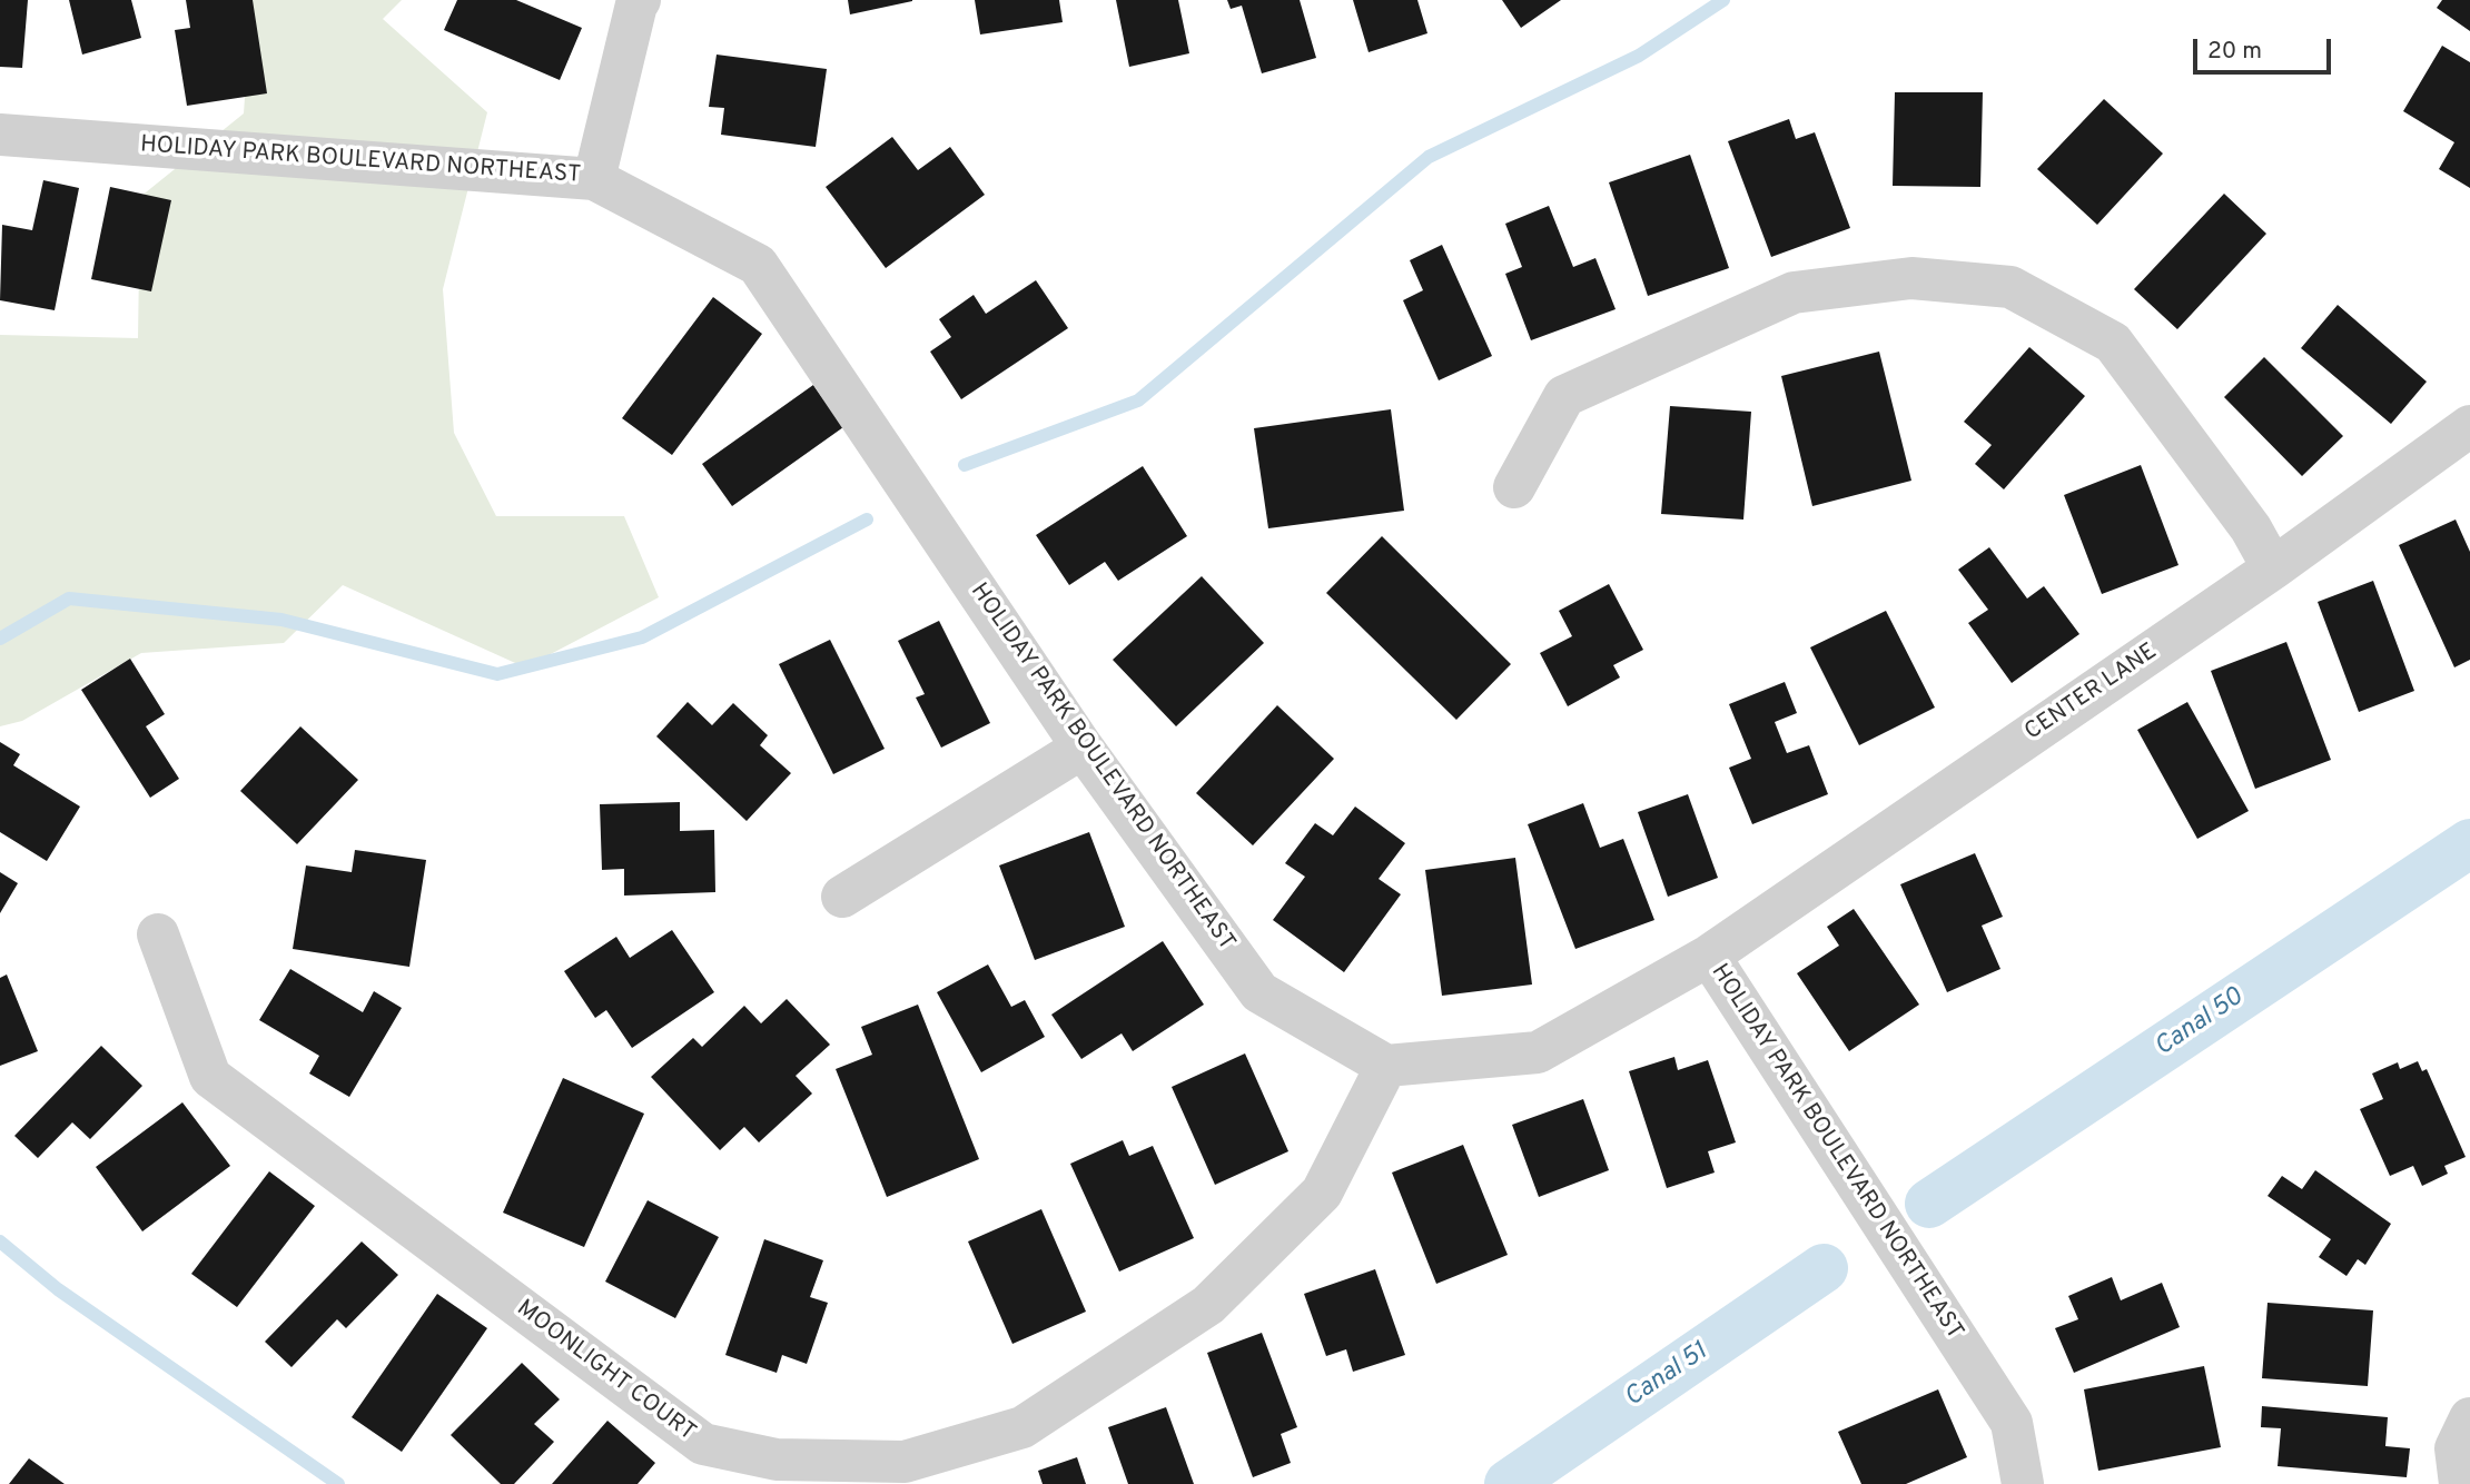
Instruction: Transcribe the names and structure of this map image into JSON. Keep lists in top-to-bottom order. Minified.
{"streets":{"street":["HOLIDAY PARK BOULEVARD NORTHEAST","CENTER LANE","MOONLIGHT COURT"]},"crossings":[["HOLIDAY PARK BOULEVARD NORTHEAST","CENTER LANE"],["HOLIDAY PARK BOULEVARD NORTHEAST","MOONLIGHT COURT"]],"water":["Canal 50","Canal 51"],"scale_bar":"20 m"}
